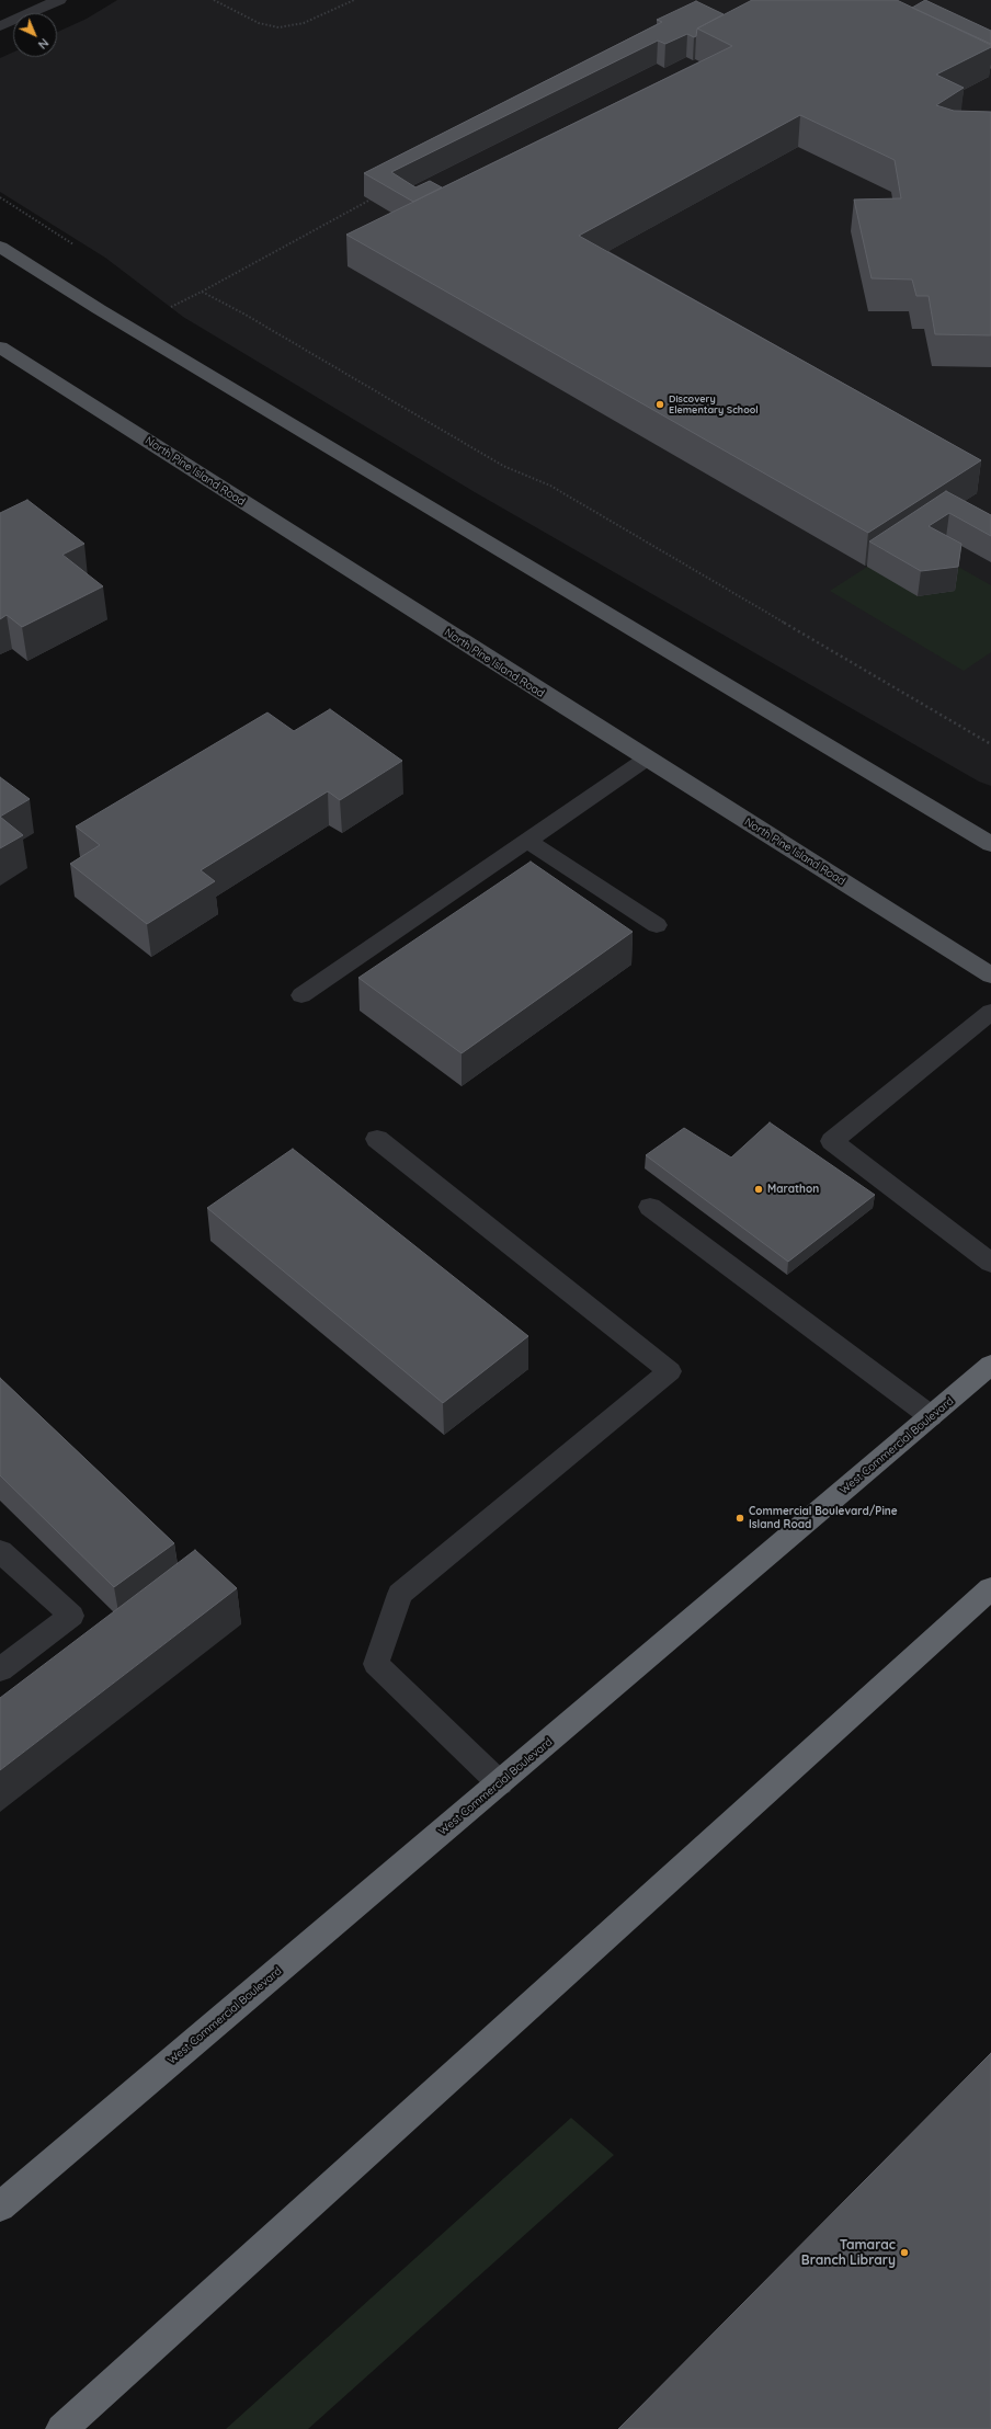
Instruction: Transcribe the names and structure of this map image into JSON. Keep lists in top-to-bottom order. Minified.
{"streets":{"highway":["West Commercial Boulevard"],"main road":["North Pine Island Road"]},"places":["Discovery Elementary School","Marathon","Commercial Boulevard/Pine Island Road","Tamarac Branch Library"],"north":"bottom right"}
